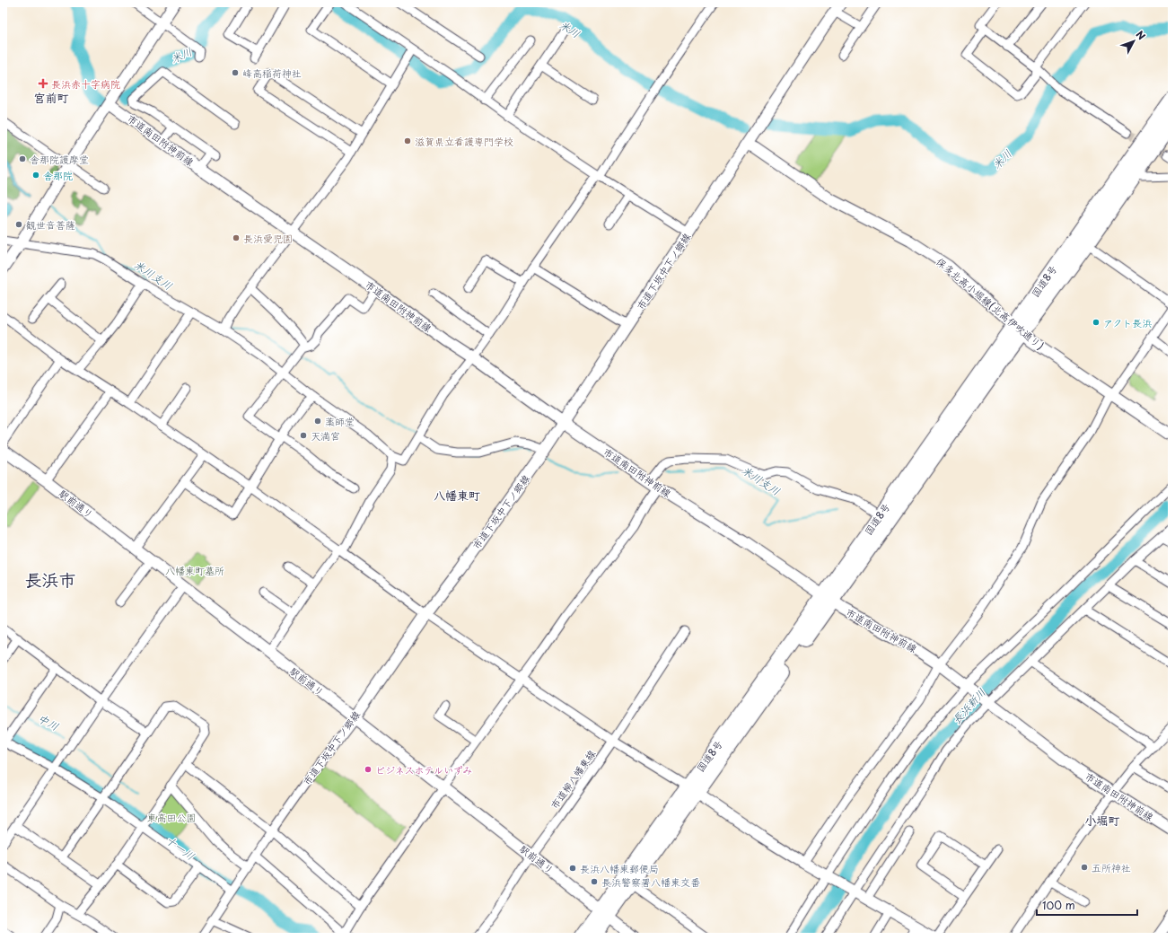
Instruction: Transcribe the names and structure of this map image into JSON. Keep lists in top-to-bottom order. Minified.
{"streets":{"highway":["国道8号"],"street":["市道南田附神前線","市道下坂中下ノ郷線","保多北高小堀線(北高伊吹通り)","駅前通り","市道柳八幡東線"]},"crossings":[["市道南田附神前線","市道下坂中下ノ郷線"],["市道南田附神前線","国道8号"],["市道下坂中下ノ郷線","保多北高小堀線(北高伊吹通り)"],["市道下坂中下ノ郷線","駅前通り"],["国道8号","保多北高小堀線(北高伊吹通り)"],["国道8号","駅前通り"],["駅前通り","市道柳八幡東線"]],"districts":["宮前町","八幡東町","長浜市","小堀町"],"water":["米川","米川支川","長浜新川","中川","十一川"],"parks":["八幡東町墓所","東高田公園"],"places":{"other":["峰高稲荷神社","滋賀県立看護専門学校","舎那院護摩堂","舎那院","観世音菩薩","長浜愛児園","アクト長浜","薬師堂","天満宮","ビジネスホテルいずみ","五所神社","長浜八幡東郵便局","長浜警察署八幡東交番"],"health":["長浜赤十字病院"]},"scale_bar":"100 m","north":"top right"}
